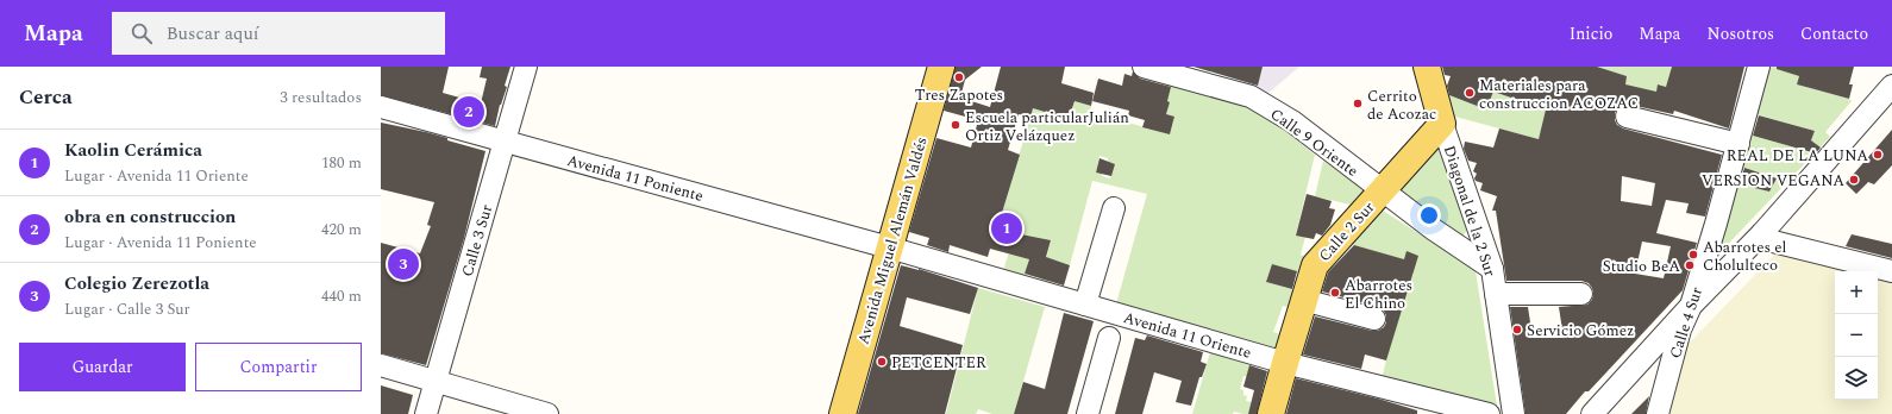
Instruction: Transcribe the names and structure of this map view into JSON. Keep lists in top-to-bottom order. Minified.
{"streets":{"main road":["Diagonal de la 2 Sur","Calle 2 Sur","Avenida Miguel Alemán Valdés"],"street":["Calle 9 Oriente","Avenida 11 Poniente","Calle 3 Sur","Calle 4 Sur","Avenida 11 Oriente"]},"crossings":[["Calle 9 Oriente","Diagonal de la 2 Sur"],["Calle 9 Oriente","Calle 2 Sur"],["Avenida 11 Poniente","Calle 3 Sur"],["Avenida 11 Poniente","Avenida Miguel Alemán Valdés"],["Avenida 11 Poniente","Avenida 11 Oriente"],["Diagonal de la 2 Sur","Calle 2 Sur"],["Calle 2 Sur","Avenida 11 Oriente"],["Avenida Miguel Alemán Valdés","Avenida 11 Oriente"]],"places":["Tres Zapotes","Materiales para construccion ACOZAC","Cerrito de Acozac","Escuela particularJulián Ortiz Velázquez","REAL DE LA LUNA","VERSION VEGANA","Abarrotes el Cholulteco","Studio BeA","Abarrotes El Chino","Servicio Gómez","PETCENTER"],"page":{"header":"Mapa","search":"Buscar aquí","nav":["Inicio","Mapa","Nosotros","Contacto"],"heading":["Cerca","3 resultados"],"pins":["2","1","3"],"list":[{"mark":"1","name":"Kaolin Cerámica","note":"Lugar · Avenida 11 Oriente","value":"180 m"},{"mark":"2","name":"obra en construccion","note":"Lugar · Avenida 11 Poniente","value":"420 m"},{"mark":"3","name":"Colegio Zerezotla","note":"Lugar · Calle 3 Sur","value":"440 m"}],"map_buttons":["+","−"],"buttons":["Guardar","Compartir"]}}
